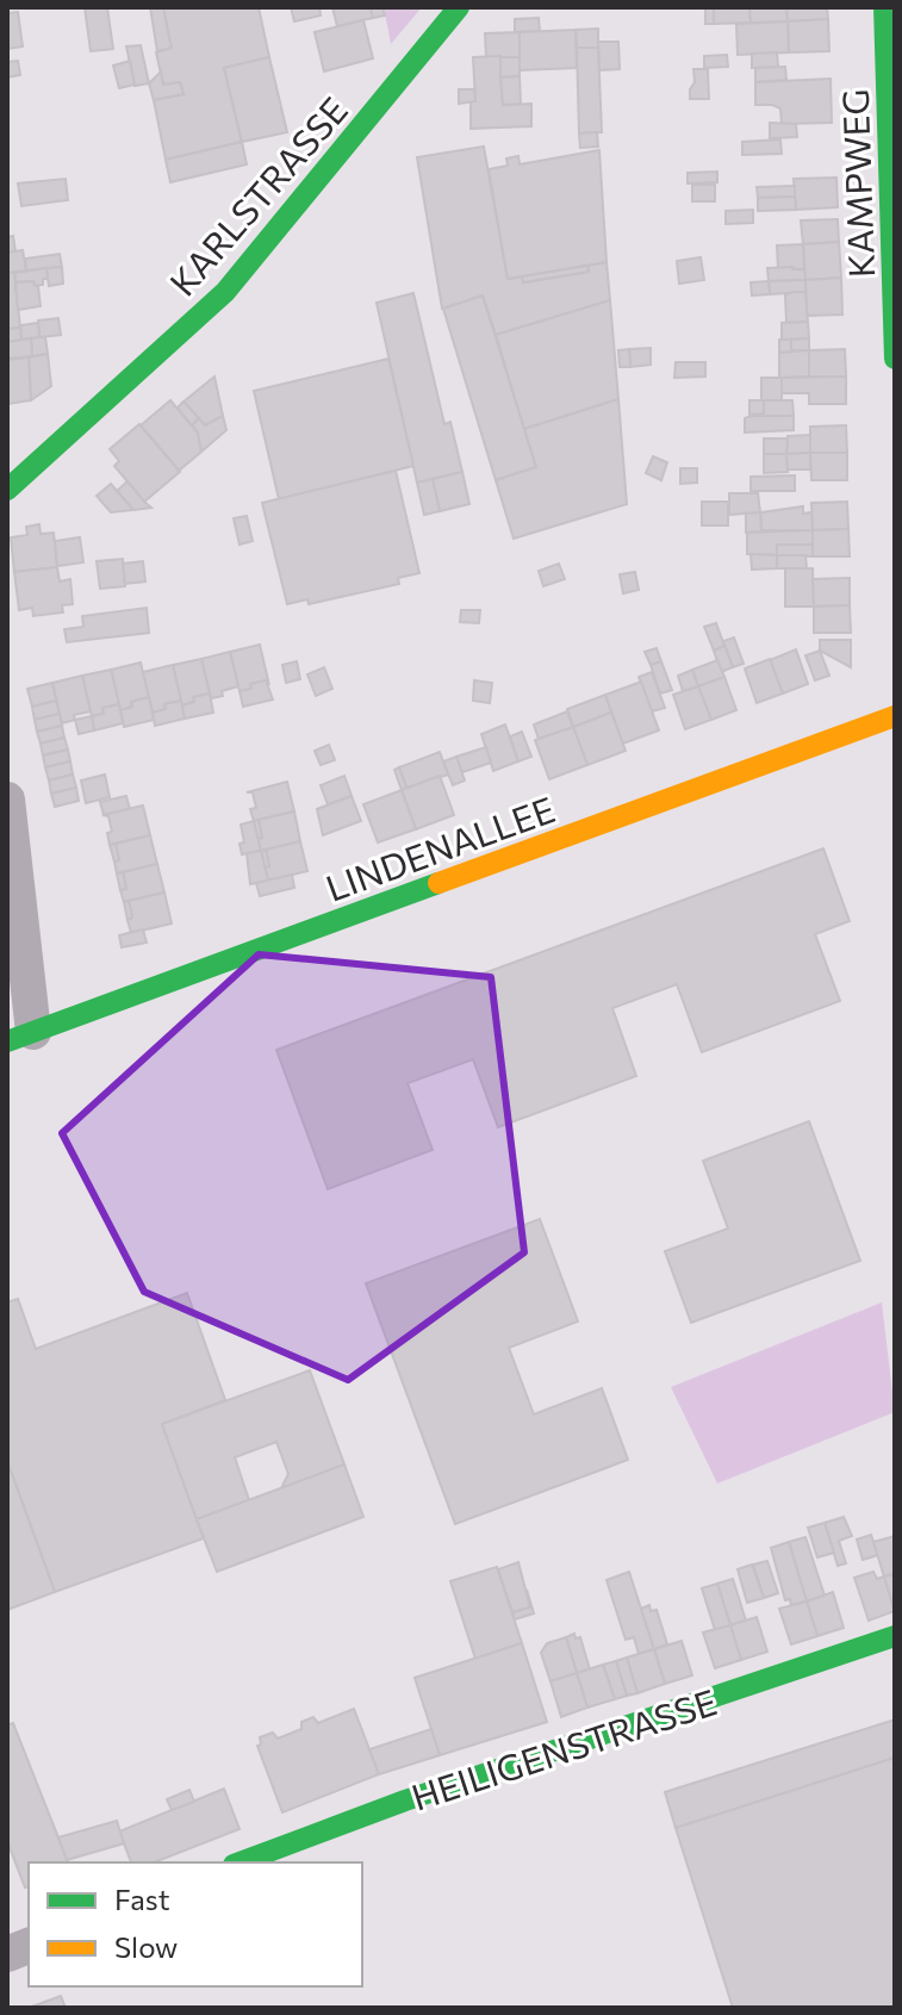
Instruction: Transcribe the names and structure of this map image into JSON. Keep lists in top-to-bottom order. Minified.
{"streets":{"street":["KAMPWEG","KARLSTRASSE","LINDENALLEE","HEILIGENSTRASSE"]},"legend":["Fast","Slow"]}
